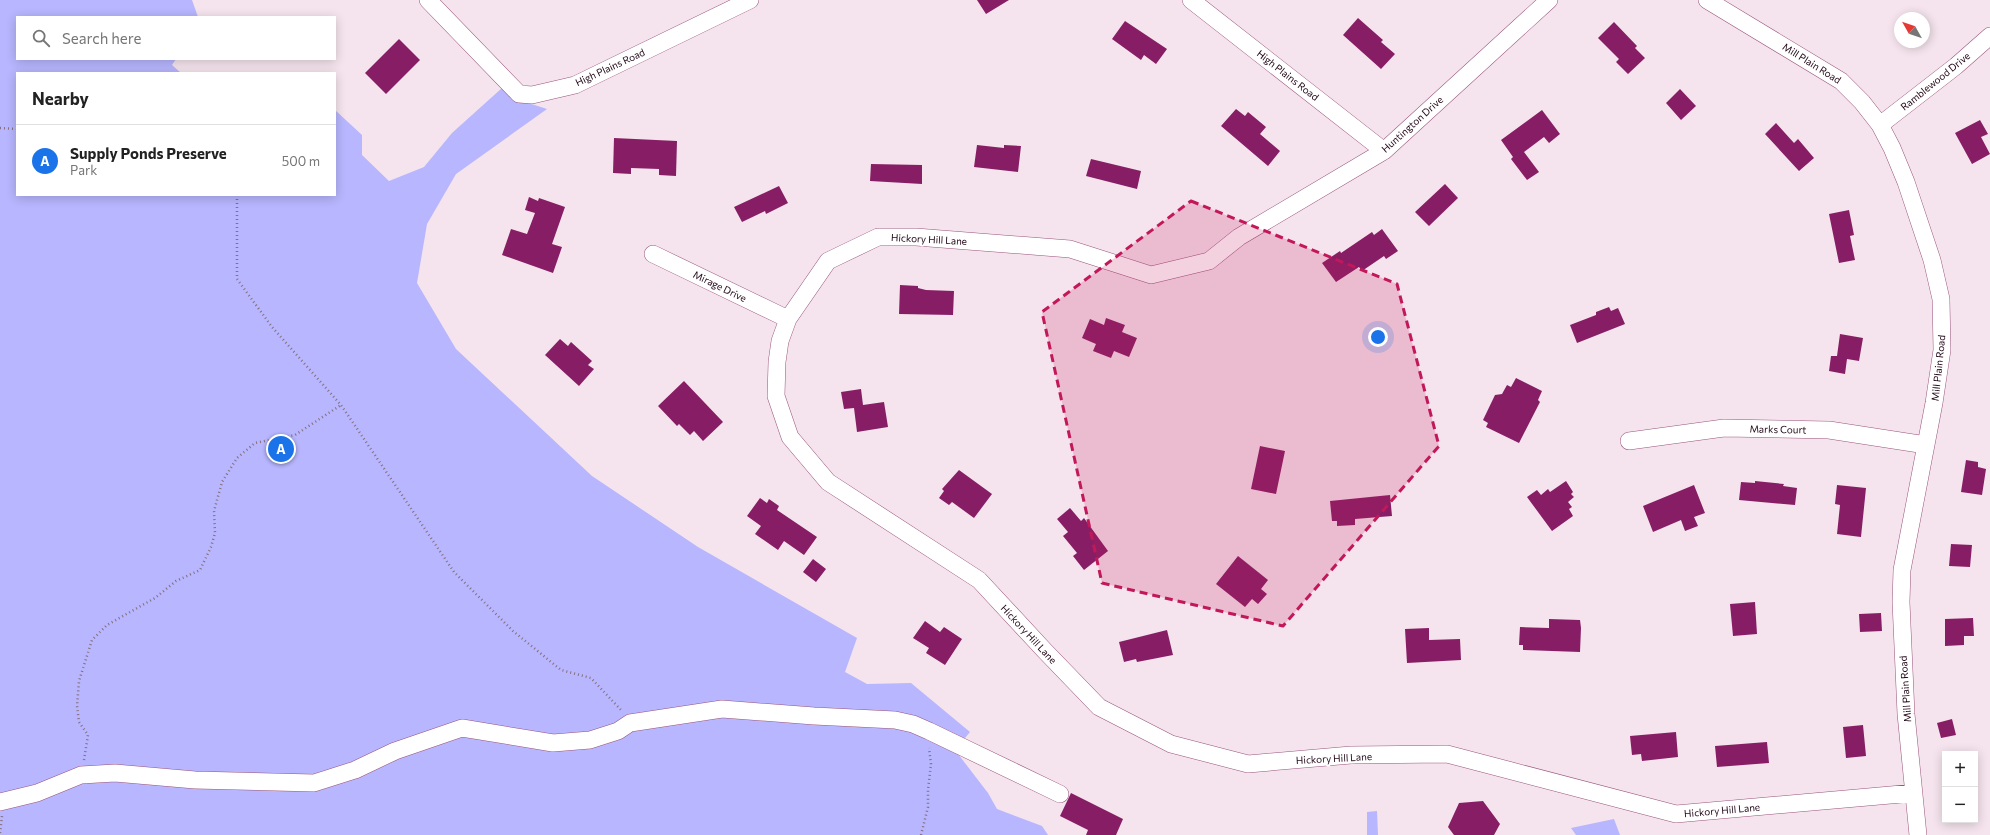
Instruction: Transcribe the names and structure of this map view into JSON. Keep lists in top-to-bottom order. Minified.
{"streets":{"street":["Mill Plain Road","High Plains Road","Ramblewood Drive","Huntington Drive","Hickory Hill Lane","Mirage Drive","Marks Court"]},"crossings":[["Mill Plain Road","Ramblewood Drive"],["Mill Plain Road","Hickory Hill Lane"],["Mill Plain Road","Marks Court"],["High Plains Road","Huntington Drive"],["Huntington Drive","Hickory Hill Lane"],["Hickory Hill Lane","Mirage Drive"]],"north":"top left","page":{"search":"Search here","heading":"Nearby","list":[{"mark":"A","name":"Supply Ponds Preserve","note":"Park","value":"500 m"}],"pins":"A","map_buttons":["+","−"]}}
